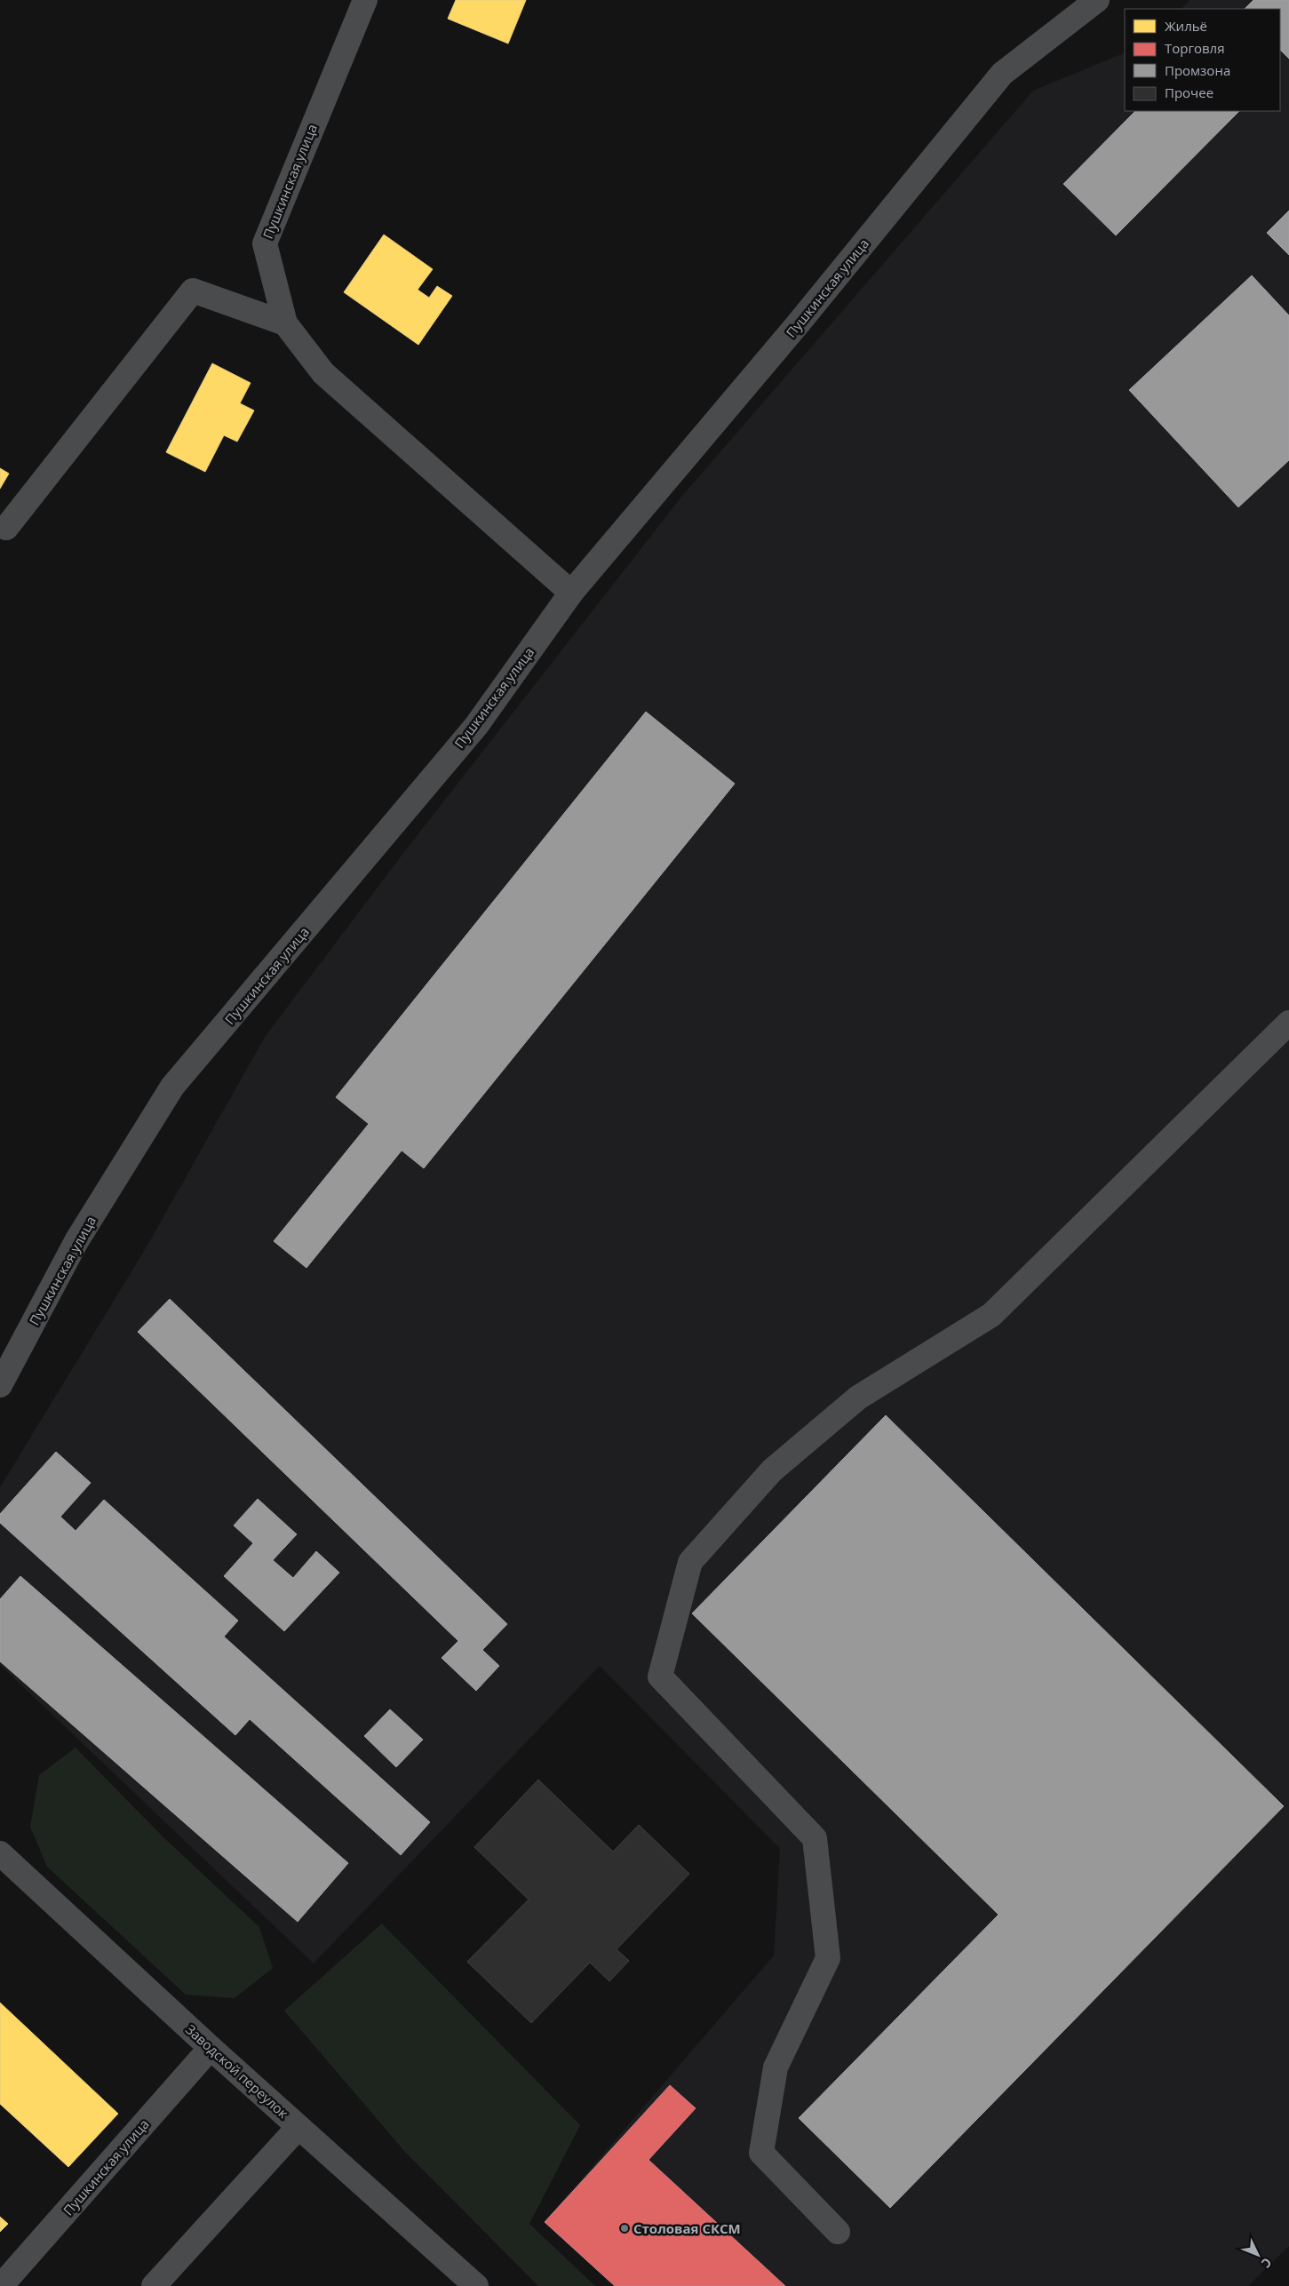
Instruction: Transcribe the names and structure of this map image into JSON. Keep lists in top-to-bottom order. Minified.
{"streets":{"street":["Пушкинская улица","Заводской переулок"]},"crossings":[["Пушкинская улица","Заводской переулок"]],"places":["Столовая СКСМ"],"legend":["Жильё","Торговля","Промзона","Прочее"],"north":"bottom right"}
